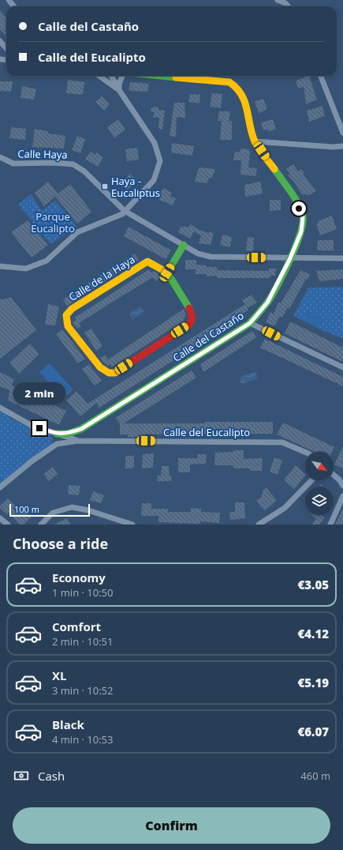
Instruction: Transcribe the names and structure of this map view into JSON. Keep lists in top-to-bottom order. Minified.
{"streets":{"street":["Calle Haya","Calle de la Haya","Calle del Castaño","Calle del Eucalipto"]},"parks":["Parque Eucalipto"],"places":{"transit":["Haya - Eucaliptus"]},"scale_bar":"100 m","north":"bottom right","page":{"banner":["Calle del Castaño","Calle del Eucalipto"],"bubble":"2 min","scale":"100 m","heading":"Choose a ride","list":[{"name":"Economy","note":"1 min · 10:50","value":"€3.05"},{"name":"Comfort","note":"2 min · 10:51","value":"€4.12"},{"name":"XL","note":"3 min · 10:52","value":"€5.19"},{"name":"Black","note":"4 min · 10:53","value":"€6.07"}],"pay":["Cash","460 m"],"buttons":"Confirm"}}
